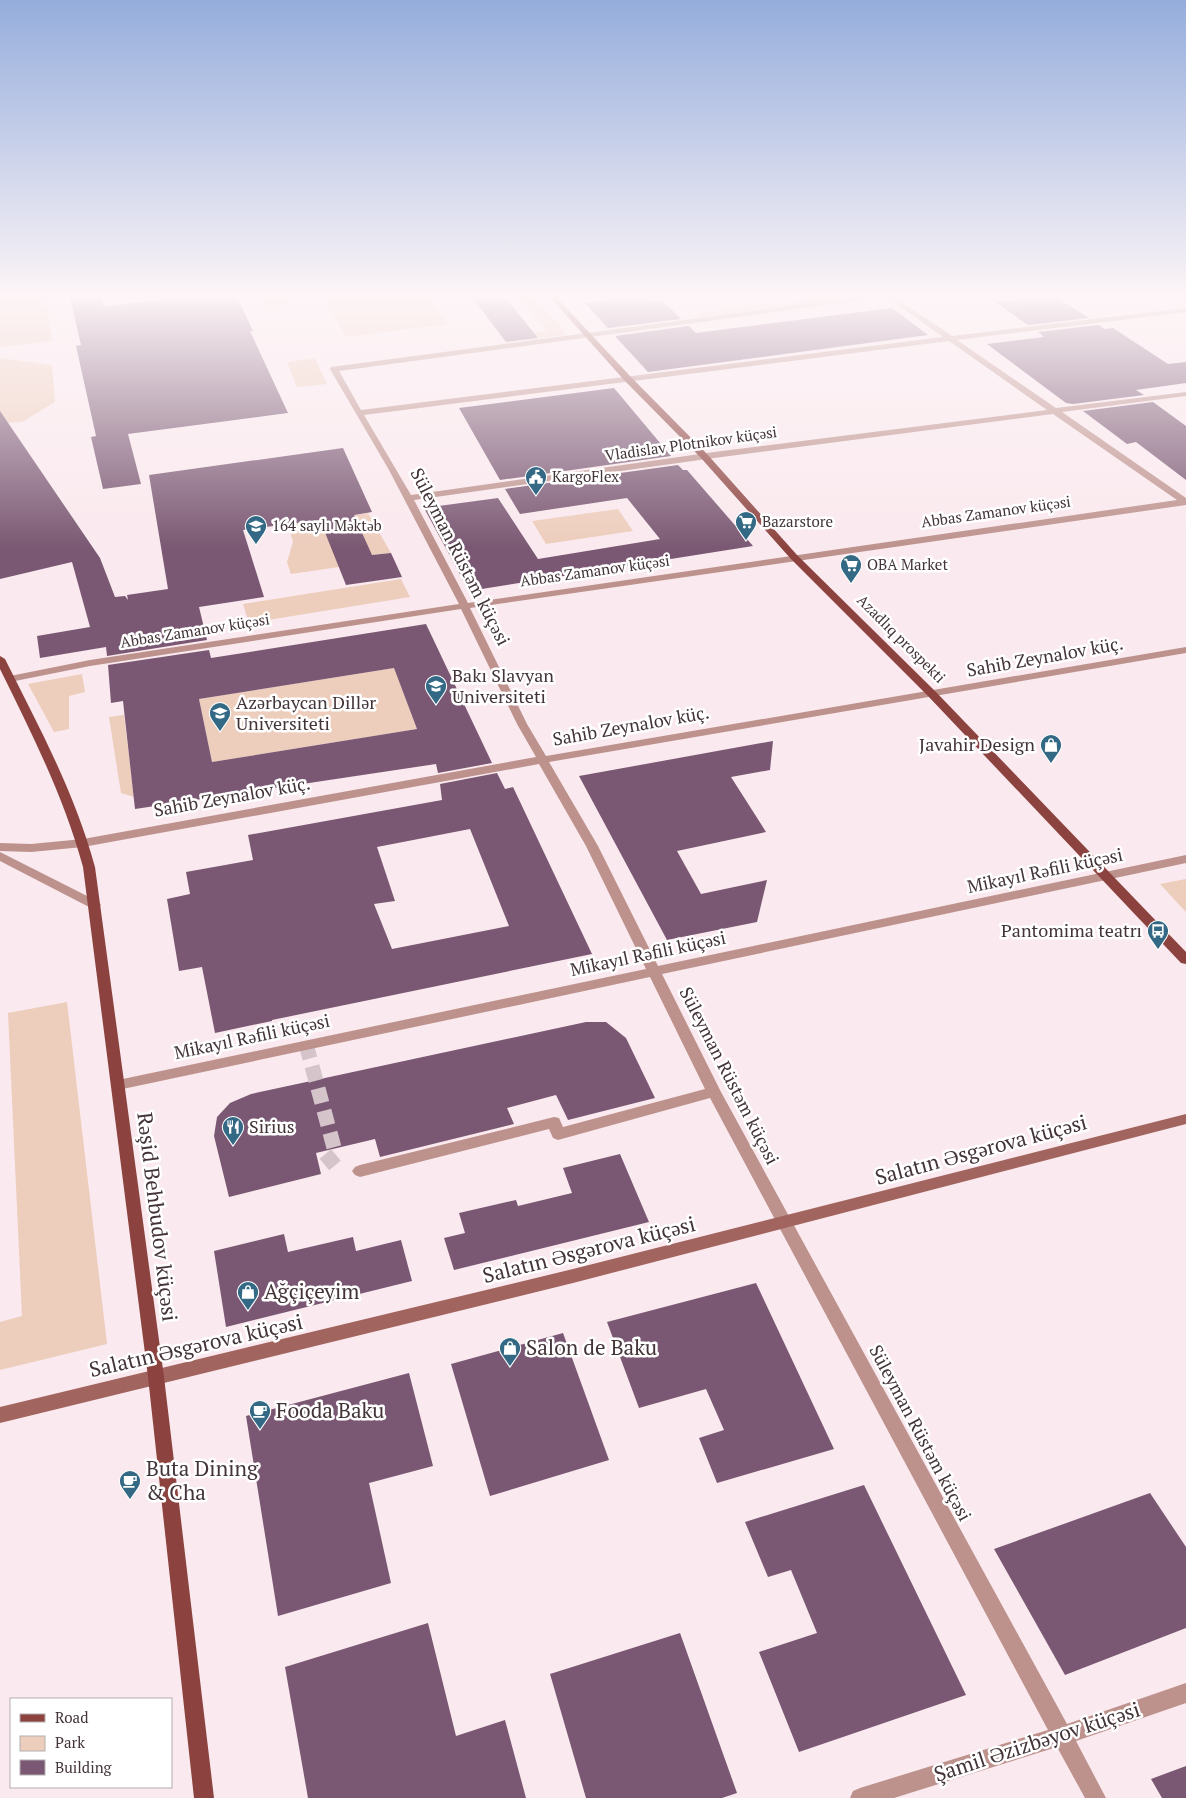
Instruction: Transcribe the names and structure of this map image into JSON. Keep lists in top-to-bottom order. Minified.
{"streets":{"main road":["Azadlıq prospekti","Salatın Əsgərova küçəsi","Rəşid Behbudov küçəsi"],"street":["Vladislav Plotnikov küçəsi","Abbas Zamanov küçəsi","Süleyman Rüstəm küçəsi","Sahib Zeynalov küç.","Mikayıl Rəfili küçəsi","Şamil Əzizbəyov küçəsi"]},"crossings":[["Vladislav Plotnikov küçəsi","Süleyman Rüstəm küçəsi"],["Vladislav Plotnikov küçəsi","Azadlıq prospekti"],["Abbas Zamanov küçəsi","Süleyman Rüstəm küçəsi"],["Abbas Zamanov küçəsi","Azadlıq prospekti"],["Abbas Zamanov küçəsi","Rəşid Behbudov küçəsi"],["Süleyman Rüstəm küçəsi","Sahib Zeynalov küç."],["Süleyman Rüstəm küçəsi","Mikayıl Rəfili küçəsi"],["Süleyman Rüstəm küçəsi","Salatın Əsgərova küçəsi"],["Süleyman Rüstəm küçəsi","Şamil Əzizbəyov küçəsi"],["Azadlıq prospekti","Sahib Zeynalov küç."],["Azadlıq prospekti","Mikayıl Rəfili küçəsi"],["Sahib Zeynalov küç.","Rəşid Behbudov küçəsi"],["Mikayıl Rəfili küçəsi","Rəşid Behbudov küçəsi"],["Salatın Əsgərova küçəsi","Rəşid Behbudov küçəsi"]],"places":{"public building":["KargoFlex"],"supermarket":["Bazarstore","OBA Market"],"school or university":["164 saylı Məktəb","Bakı Slavyan Universiteti","Azərbaycan Dillər Universiteti"],"shop":["Javahir Design","Ağçiçeyim","Salon de Baku"],"bus stop":["Pantomima teatrı"],"restaurant":["Sirius"],"cafe":["Fooda Baku","Buta Dining & Cha"]},"legend":["Road","Park","Building"]}
